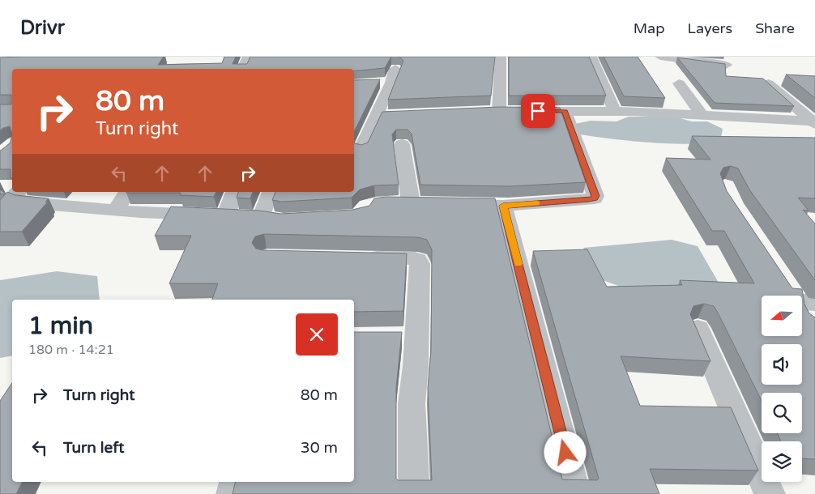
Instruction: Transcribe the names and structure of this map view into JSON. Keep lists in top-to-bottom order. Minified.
{"north":"left","page":{"header":"Drivr","nav":["Map","Layers","Share"],"turn":["80 m","Turn right"],"heading":["1 min","180 m · 14:21"],"list":[{"name":"Turn right","value":"80 m"},{"name":"Turn left","value":"30 m"}]}}
